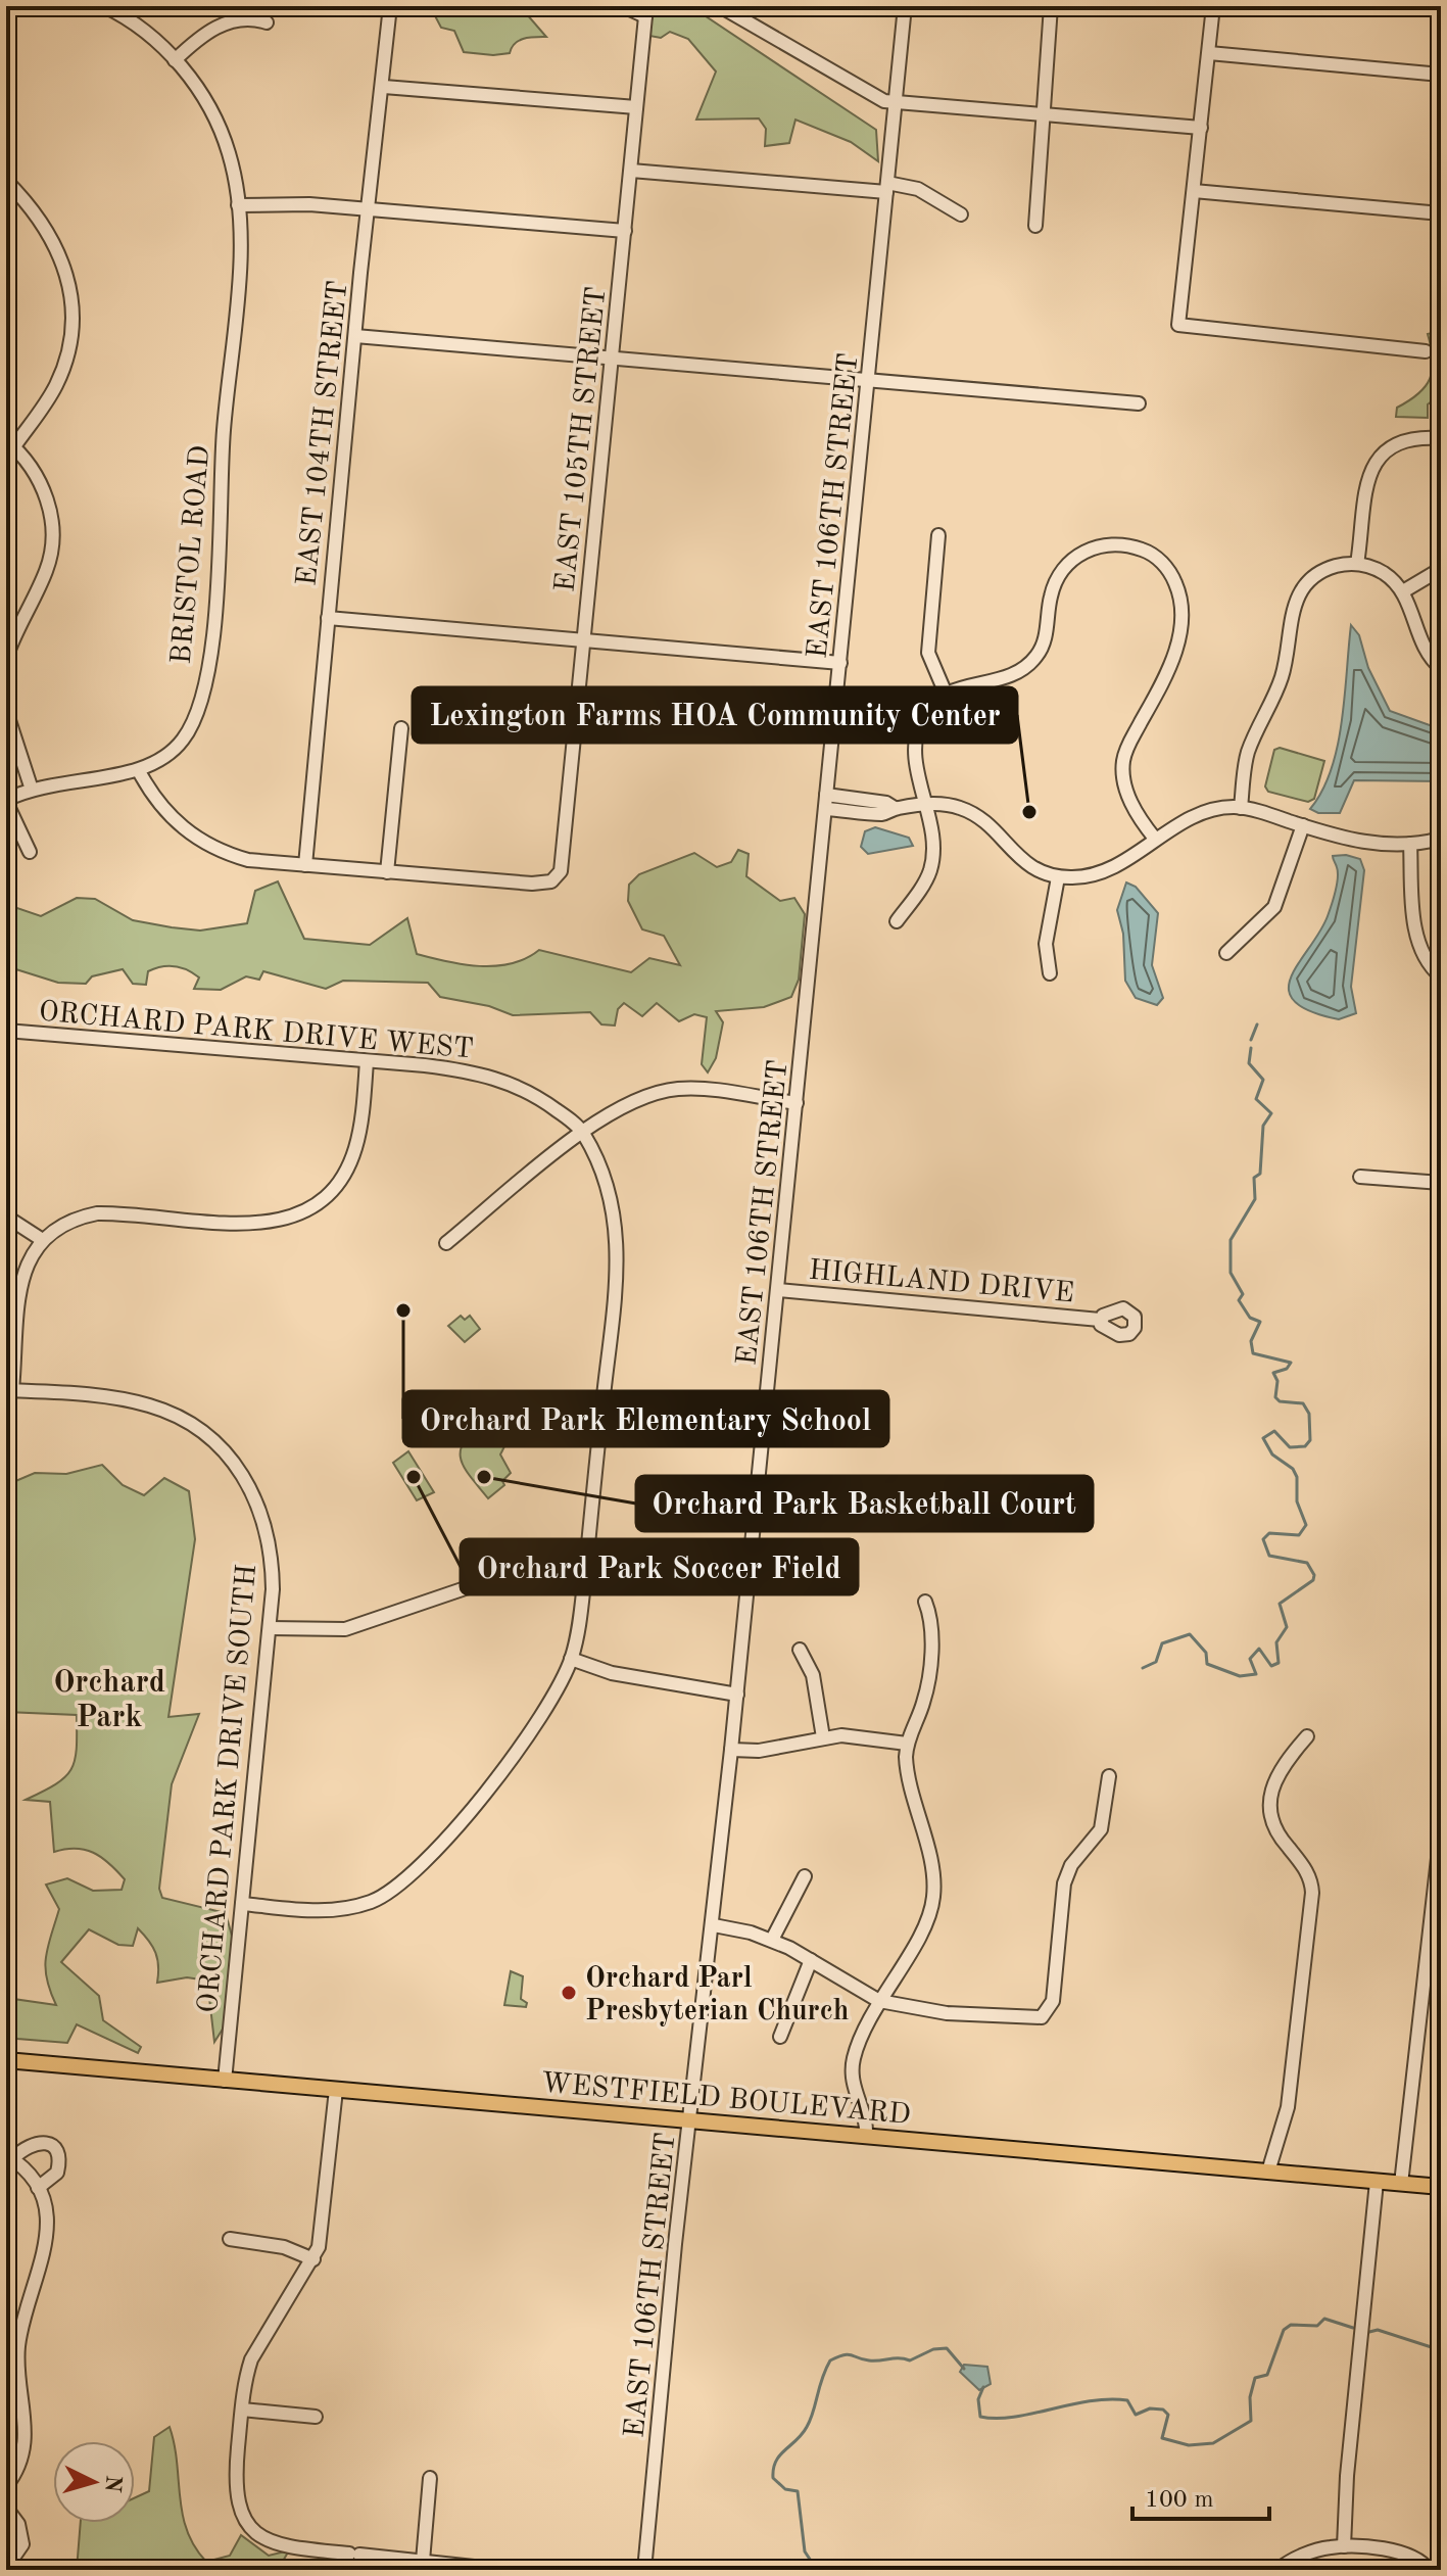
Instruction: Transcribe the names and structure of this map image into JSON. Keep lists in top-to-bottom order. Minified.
{"streets":{"main road":["WESTFIELD BOULEVARD"],"street":["EAST 104TH STREET","EAST 105TH STREET","EAST 106TH STREET","BRISTOL ROAD","ORCHARD PARK DRIVE WEST","HIGHLAND DRIVE","ORCHARD PARK DRIVE SOUTH"]},"crossings":[["EAST 106TH STREET","HIGHLAND DRIVE"],["EAST 106TH STREET","WESTFIELD BOULEVARD"],["ORCHARD PARK DRIVE SOUTH","WESTFIELD BOULEVARD"]],"districts":["Orchard Park"],"places":["Lexington Farms HOA Community Center","Orchard Park Elementary School","Orchard Park Soccer Field","Orchard Park Basketball Court","Orchard Parl Presbyterian Church"],"scale_bar":"100 m","north":"right"}
